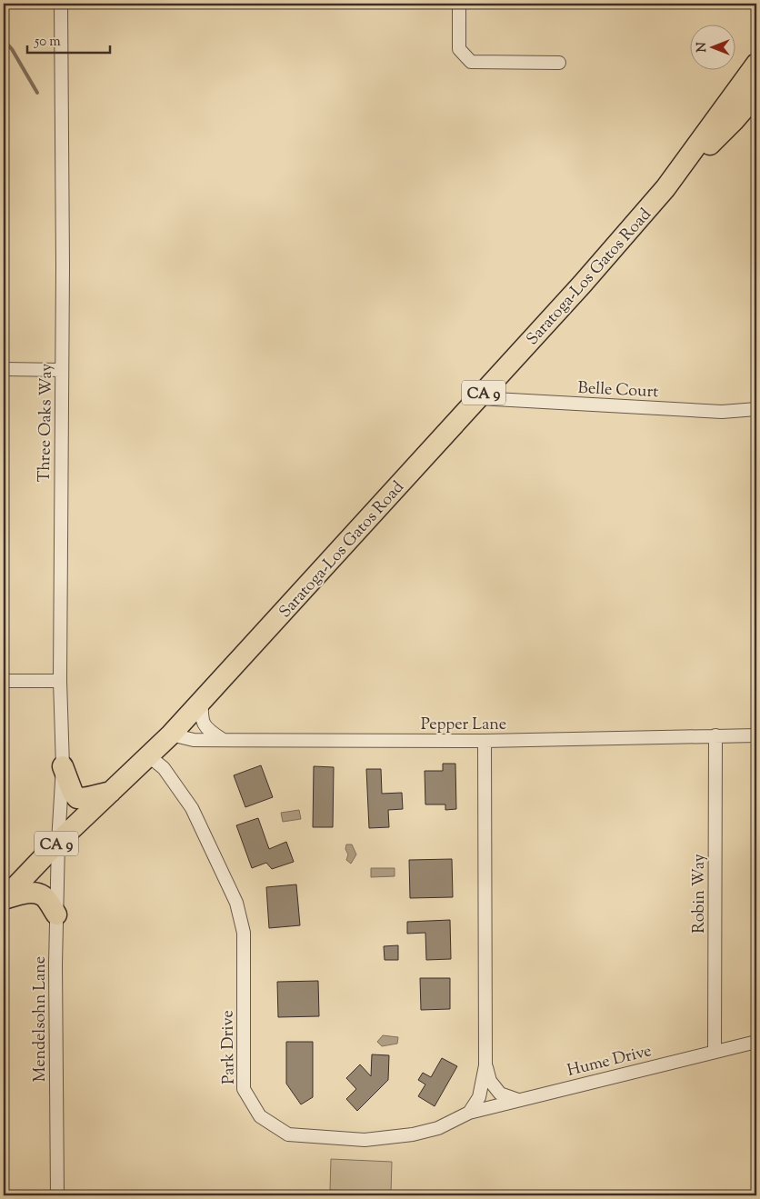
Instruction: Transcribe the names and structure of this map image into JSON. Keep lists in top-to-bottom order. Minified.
{"streets":{"main road":["Saratoga-Los Gatos Road","CA 9"],"street":["Belle Court","Three Oaks Way","Pepper Lane","Robin Way","Mendelsohn Lane","Park Drive","Hume Drive"]},"crossings":[["Saratoga-Los Gatos Road","Belle Court"],["Saratoga-Los Gatos Road","Three Oaks Way"],["Saratoga-Los Gatos Road","Pepper Lane"],["Saratoga-Los Gatos Road","Mendelsohn Lane"],["Saratoga-Los Gatos Road","Park Drive"],["Three Oaks Way","Mendelsohn Lane"],["Pepper Lane","Robin Way"],["Robin Way","Hume Drive"],["Park Drive","Hume Drive"]],"scale_bar":"50 m","north":"left"}
